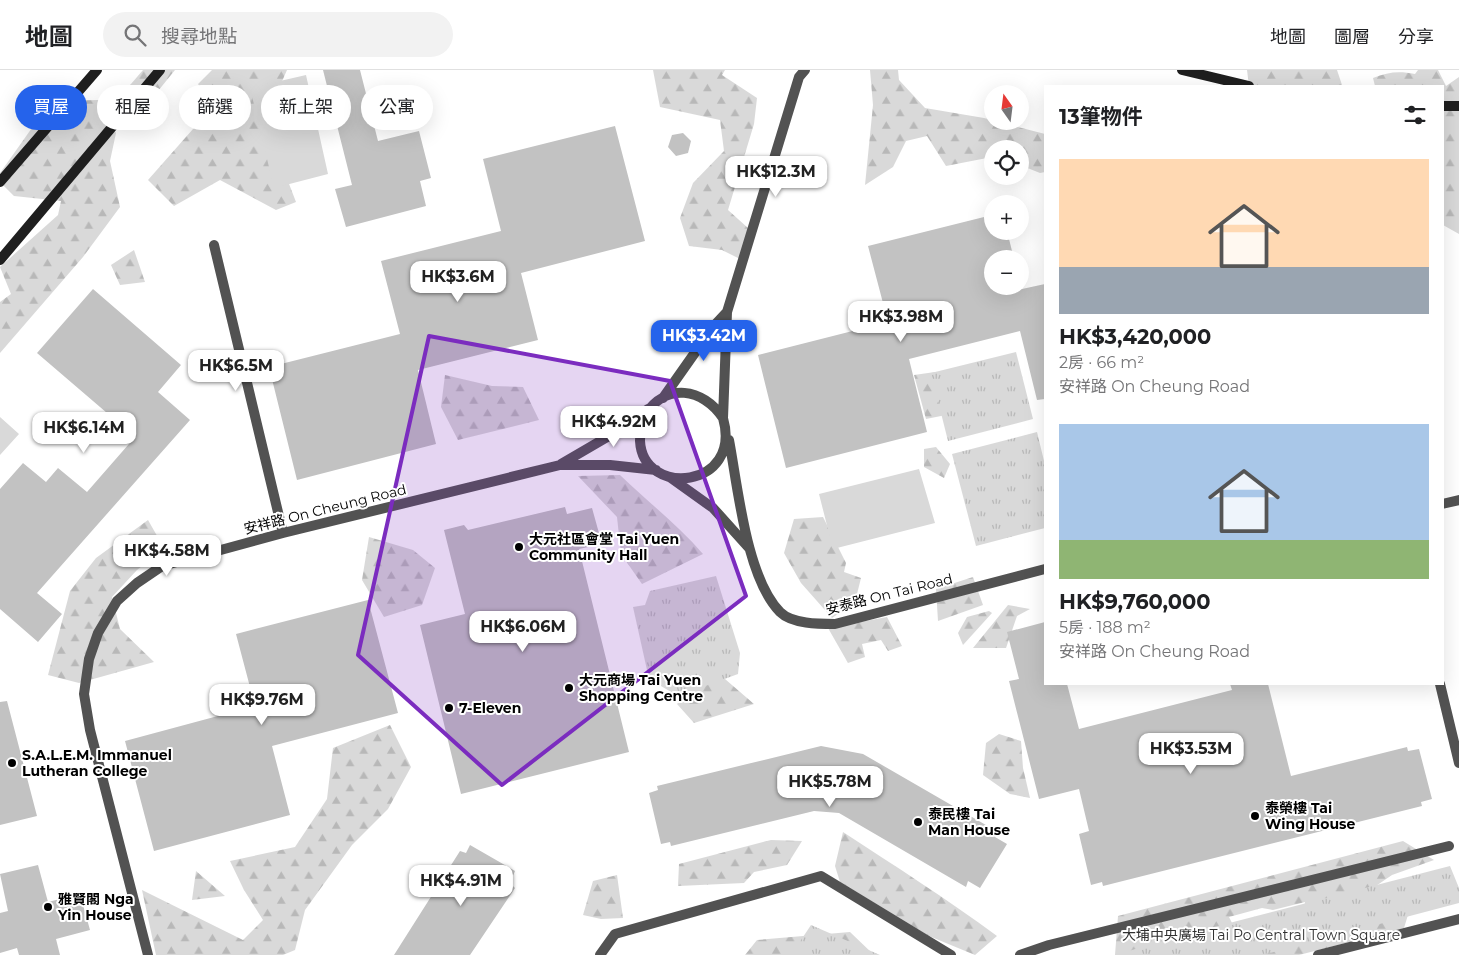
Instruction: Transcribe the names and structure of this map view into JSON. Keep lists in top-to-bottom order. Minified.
{"streets":{"street":["安祥路 On Cheung Road","安泰路 On Tai Road"]},"crossings":[["安祥路 On Cheung Road","安泰路 On Tai Road"]],"parks":["大埔中央廣場 Tai Po Central Town Square"],"places":["大元社區會堂 Tai Yuen Community Hall","大元商場 Tai Yuen Shopping Centre","7-Eleven","S.A.L.E.M. Immanuel Lutheran College","泰榮樓 Tai Wing House","泰民樓 Tai Man House","雅賢閣 Nga Yin House"],"north":"top","page":{"header":"地圖","search":"搜尋地點","nav":["地圖","圖層","分享"],"map_buttons":["+","−"],"chip":["買屋","租屋","篩選","新上架","公寓"],"heading":"13筆物件","list":[{"name":"HK$3,420,000","note":"2房 · 66 m² · 安祥路 On Cheung Road"},{"name":"HK$9,760,000","note":"5房 · 188 m² · 安祥路 On Cheung Road"}],"price":["HK$12.3M","HK$3.6M","HK$3.98M","HK$3.42M","HK$6.5M","HK$4.92M","HK$6.14M","HK$4.58M","HK$6.06M","HK$9.76M","HK$3.53M","HK$5.78M","HK$4.91M"]}}
